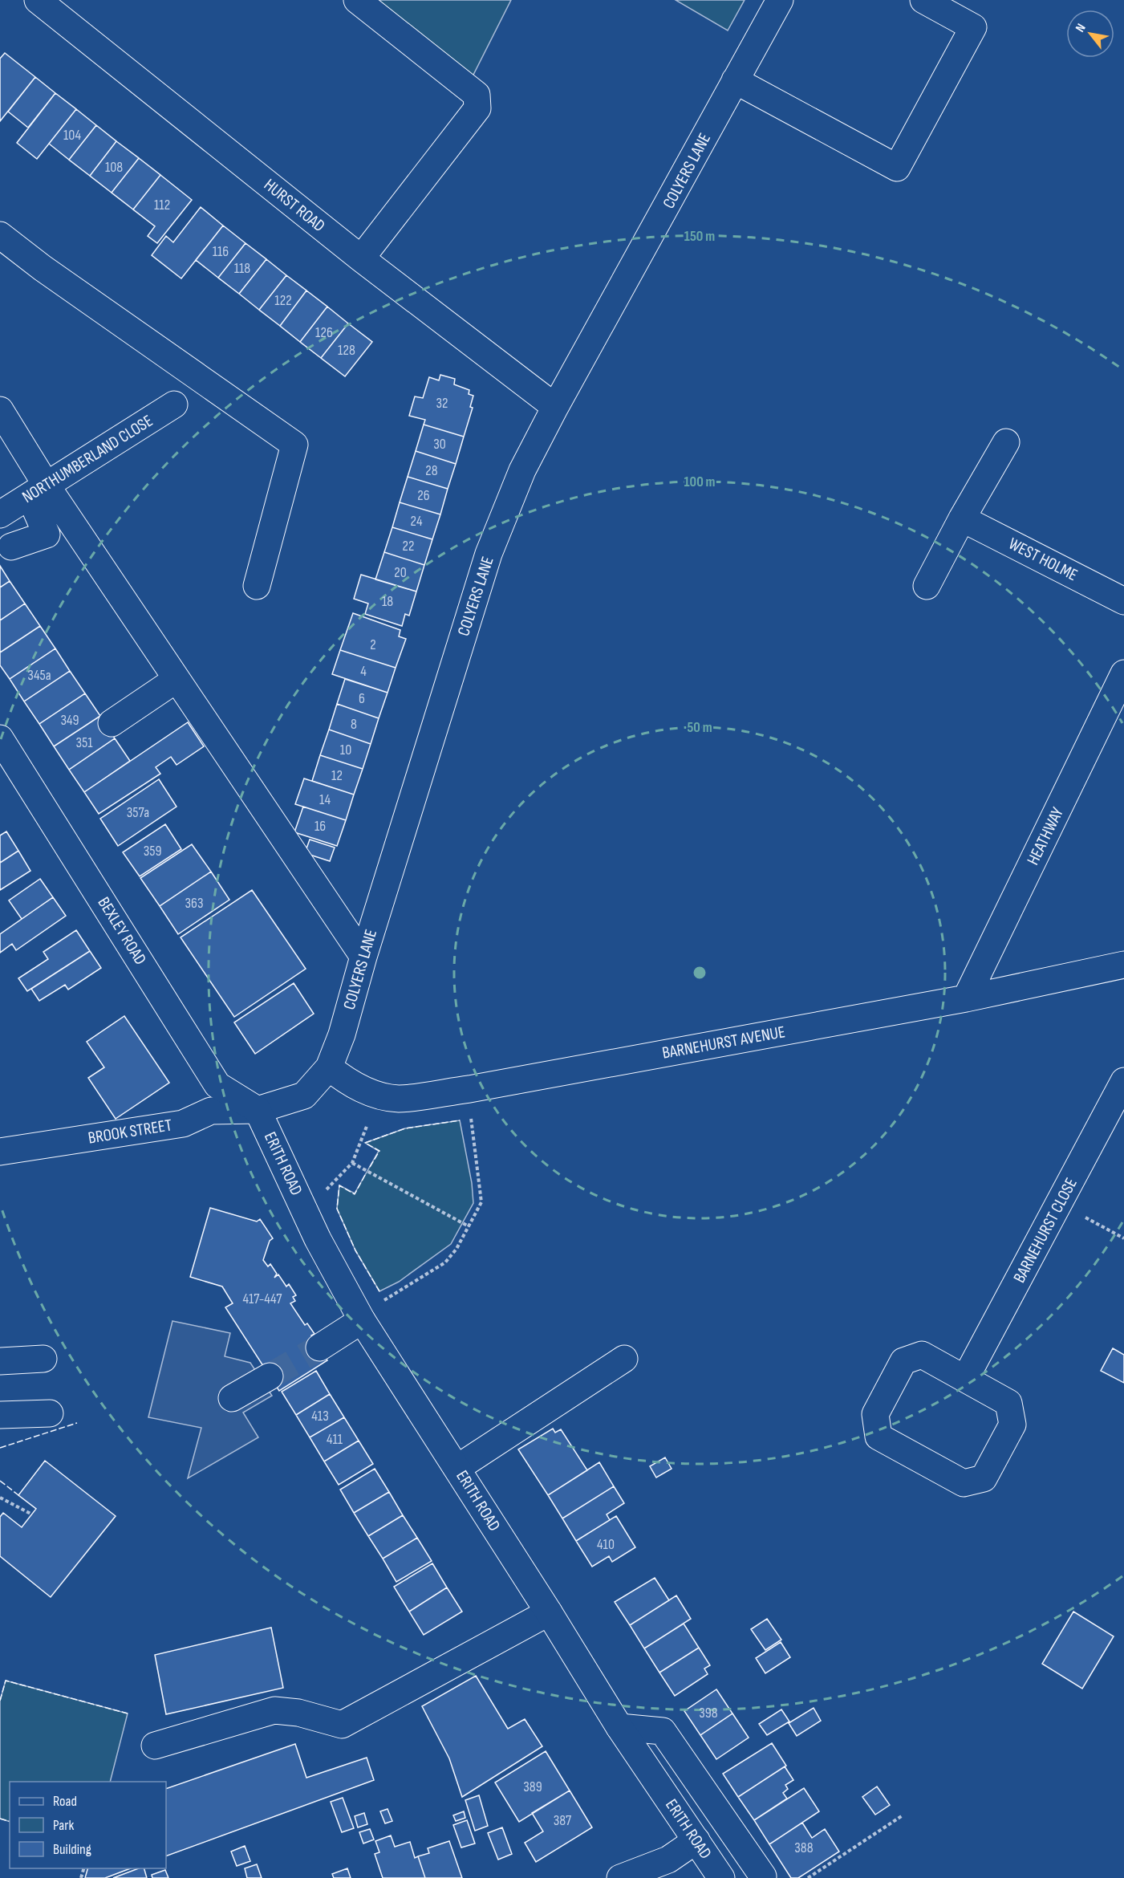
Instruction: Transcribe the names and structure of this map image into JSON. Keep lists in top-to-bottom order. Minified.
{"streets":{"street":["COLYERS LANE","HURST ROAD","NORTHUMBERLAND CLOSE","WEST HOLME","HEATHWAY","BEXLEY ROAD","BARNEHURST AVENUE","BROOK STREET","ERITH ROAD","BARNEHURST CLOSE"]},"crossings":[["COLYERS LANE","HURST ROAD"],["COLYERS LANE","BEXLEY ROAD"],["COLYERS LANE","BARNEHURST AVENUE"],["COLYERS LANE","BROOK STREET"],["COLYERS LANE","ERITH ROAD"],["HEATHWAY","BARNEHURST AVENUE"],["BEXLEY ROAD","BROOK STREET"],["BEXLEY ROAD","ERITH ROAD"],["BROOK STREET","ERITH ROAD"]],"house_numbers":["104","108","112","116","118","122","126","128","32","30","28","26","24","22","20","18","2","4","345a","6","349","8","351","10","12","14","357a","16","359","363","417-447","413","411","410","398","389","387","388"],"legend":["Road","Park","Building"],"north":"top left","rings":["150 m","100 m","50 m"]}
